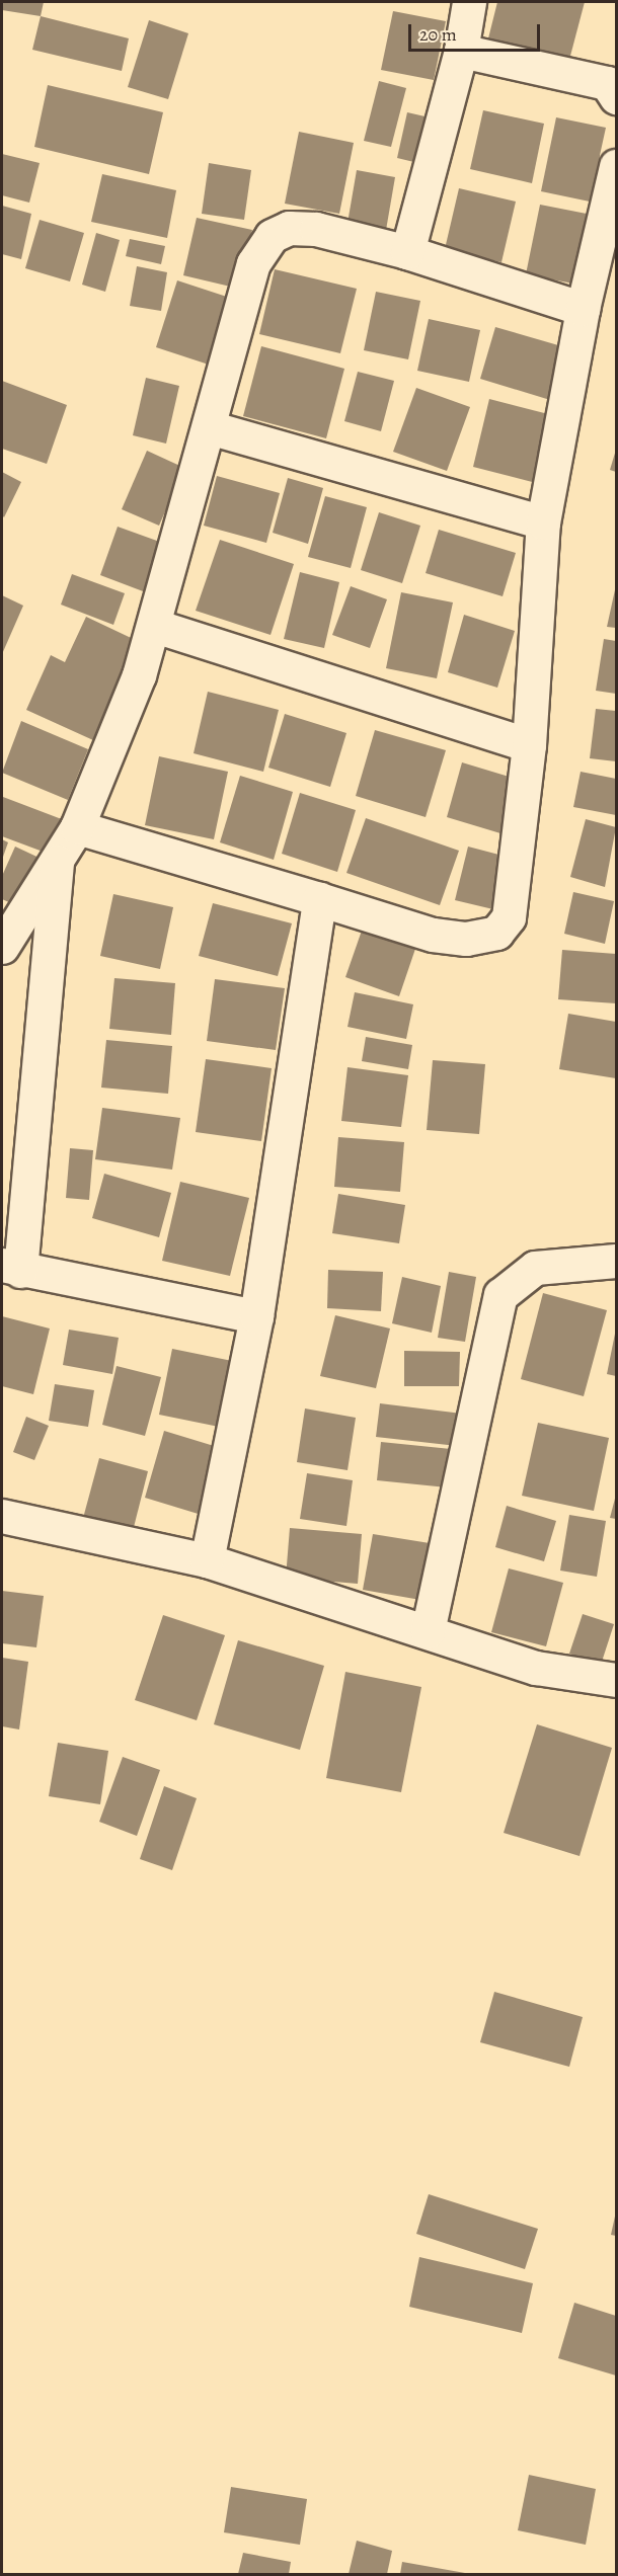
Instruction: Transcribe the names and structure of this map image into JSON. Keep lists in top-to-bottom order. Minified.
{"scale_bar":"20 m"}
